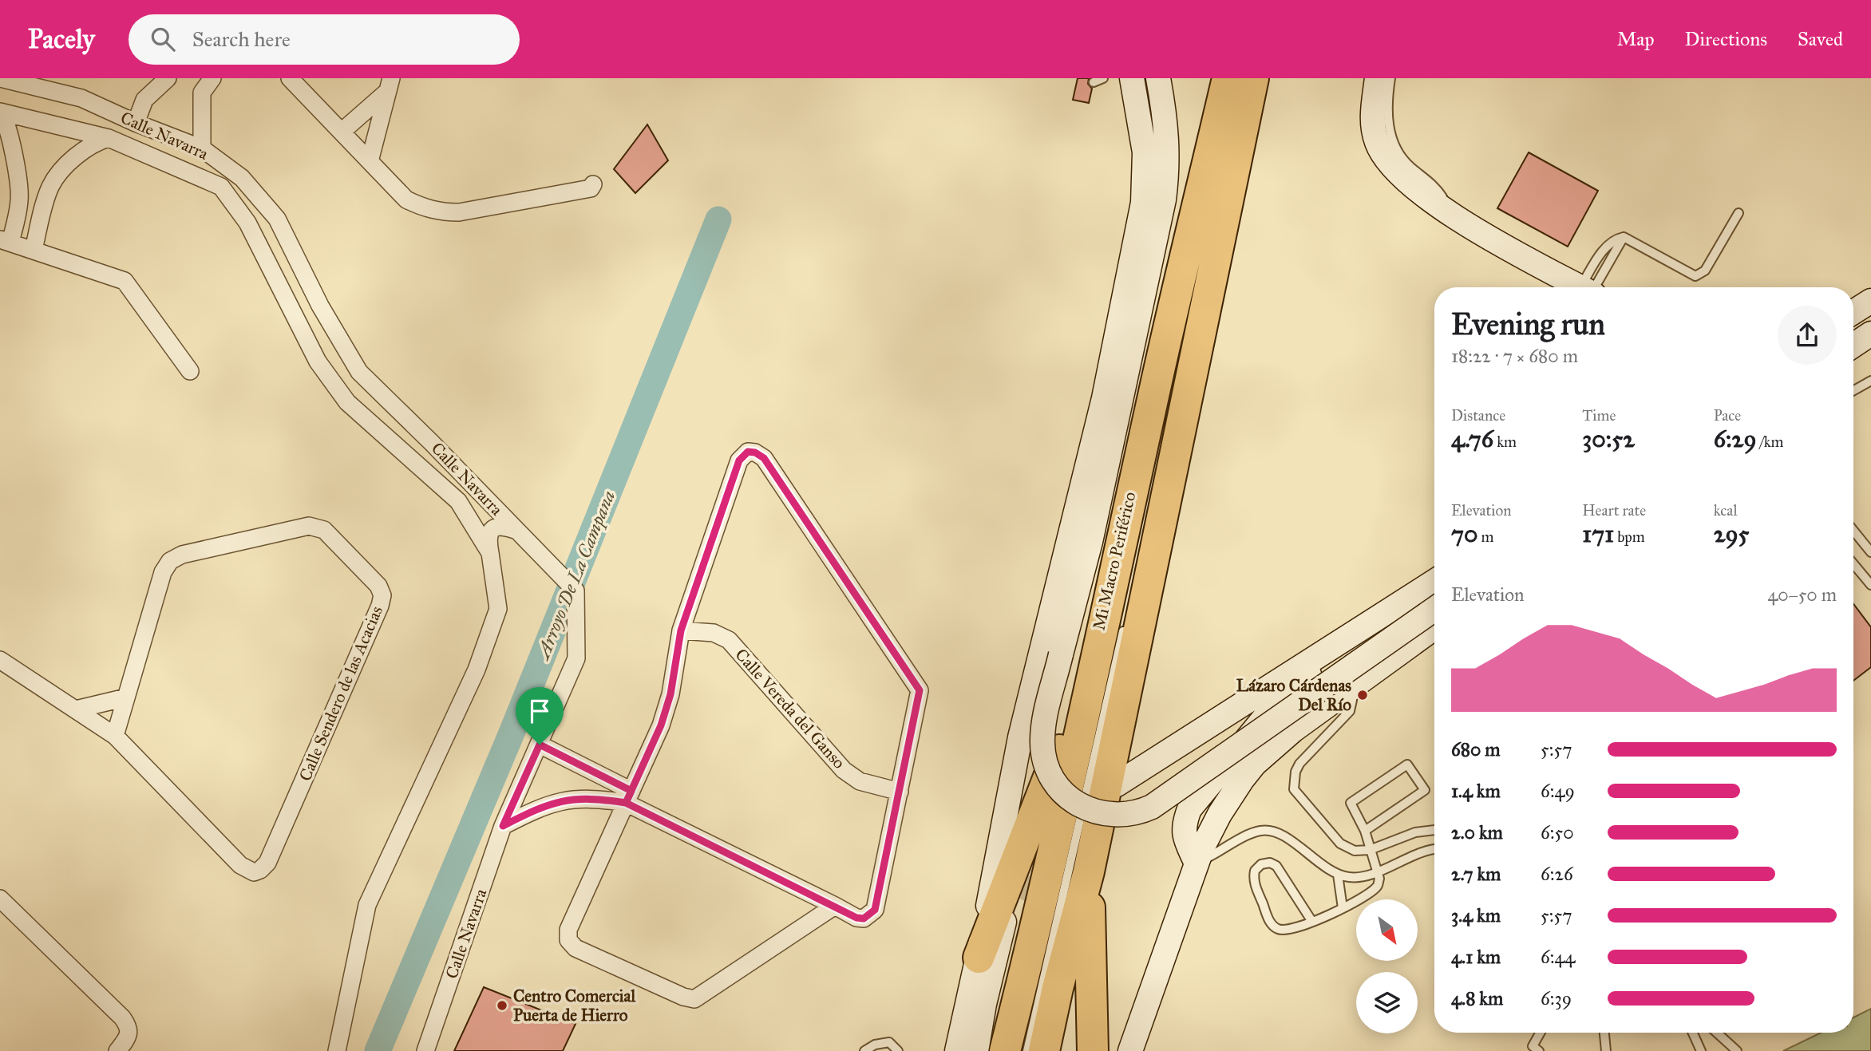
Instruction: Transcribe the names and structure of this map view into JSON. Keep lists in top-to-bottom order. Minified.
{"streets":{"street":["Calle Navarra","Calle Sendero de las Acacias","Calle Vereda del Ganso"],"lane":["Mi Macro Periférico"]},"water":["Arroyo De La Campana"],"places":["Lázaro Cárdenas Del Río","Centro Comercial Puerta de Hierro"],"north":"bottom right","page":{"header":"Pacely","search":"Search here","nav":["Map","Directions","Saved"],"heading":["Evening run","18:22 · 7 × 680 m"],"stats":[["Distance","4.76 km"],["Time","30:52"],["Pace","6:29 /km"],["Elevation","70 m"],["Heart rate","171 bpm"],["kcal","295"]],"chart":["Elevation","40–50 m"],"list":[{"name":"680 m","note":"5:57"},{"name":"1.4 km","note":"6:49"},{"name":"2.0 km","note":"6:50"},{"name":"2.7 km","note":"6:26"},{"name":"3.4 km","note":"5:57"},{"name":"4.1 km","note":"6:44"},{"name":"4.8 km","note":"6:39"}]}}
